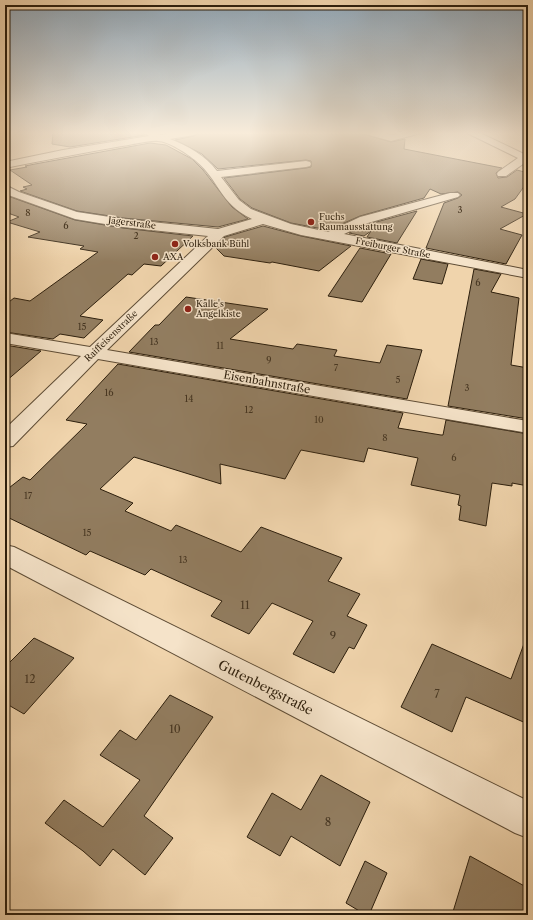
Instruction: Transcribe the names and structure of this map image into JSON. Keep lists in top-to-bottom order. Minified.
{"streets":{"street":["Jägerstraße","Freiburger Straße","Raiffeisenstraße","Eisenbahnstraße","Gutenbergstraße"]},"crossings":[["Jägerstraße","Freiburger Straße"],["Jägerstraße","Raiffeisenstraße"],["Raiffeisenstraße","Eisenbahnstraße"]],"places":["Fuchs Raumausstattung","Volksbank Bühl","AXA","Kalle's Angelkiste"],"house_numbers":["3","8","6","2","6","15","13","11","9","7","5","3","16","14","12","10","8","6","17","15","13","11","9","12","7","10","8"]}
